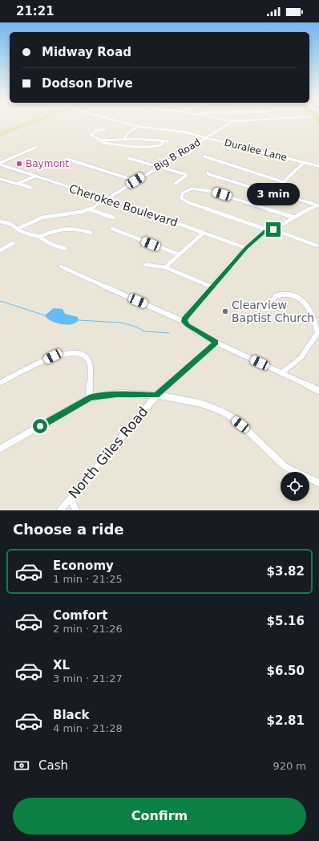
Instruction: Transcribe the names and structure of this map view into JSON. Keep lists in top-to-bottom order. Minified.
{"streets":{"street":["Duralee Lane","Big B Road","Cherokee Boulevard","North Giles Road"]},"crossings":[["Duralee Lane","Big B Road"],["Big B Road","Cherokee Boulevard"]],"places":["Baymont","Clearview Baptist Church"],"page":{"status":"21:21","banner":["Midway Road","Dodson Drive"],"bubble":"3 min","heading":"Choose a ride","list":[{"name":"Economy","note":"1 min · 21:25","value":"$3.82"},{"name":"Comfort","note":"2 min · 21:26","value":"$5.16"},{"name":"XL","note":"3 min · 21:27","value":"$6.50"},{"name":"Black","note":"4 min · 21:28","value":"$2.81"}],"pay":["Cash","920 m"],"buttons":"Confirm"}}
